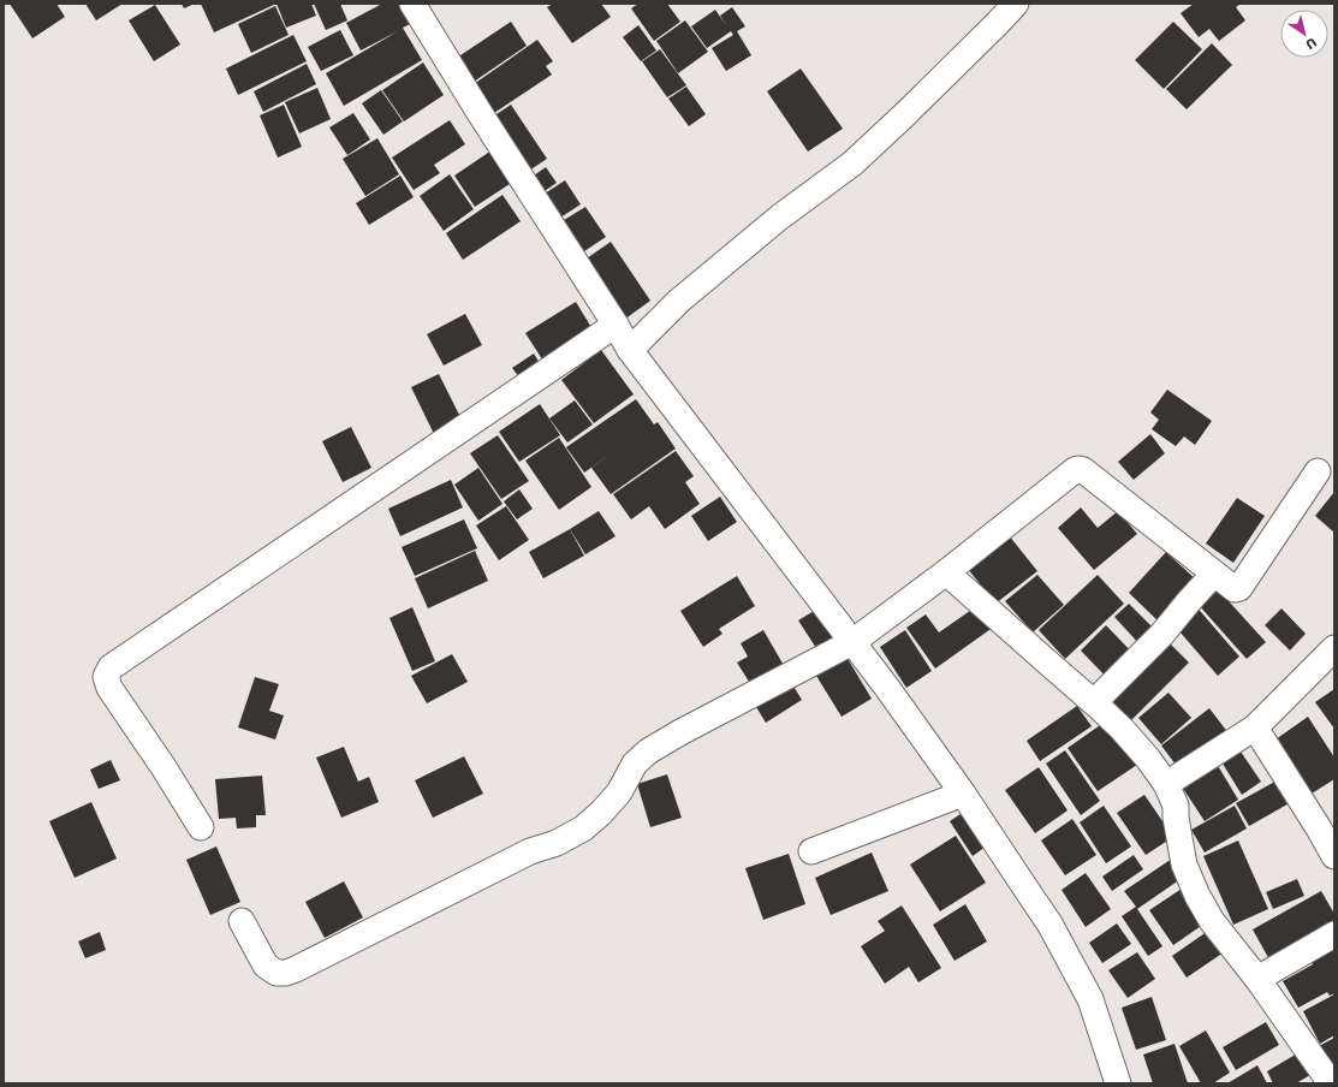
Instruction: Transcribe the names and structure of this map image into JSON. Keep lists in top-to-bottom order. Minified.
{"north":"bottom right"}
